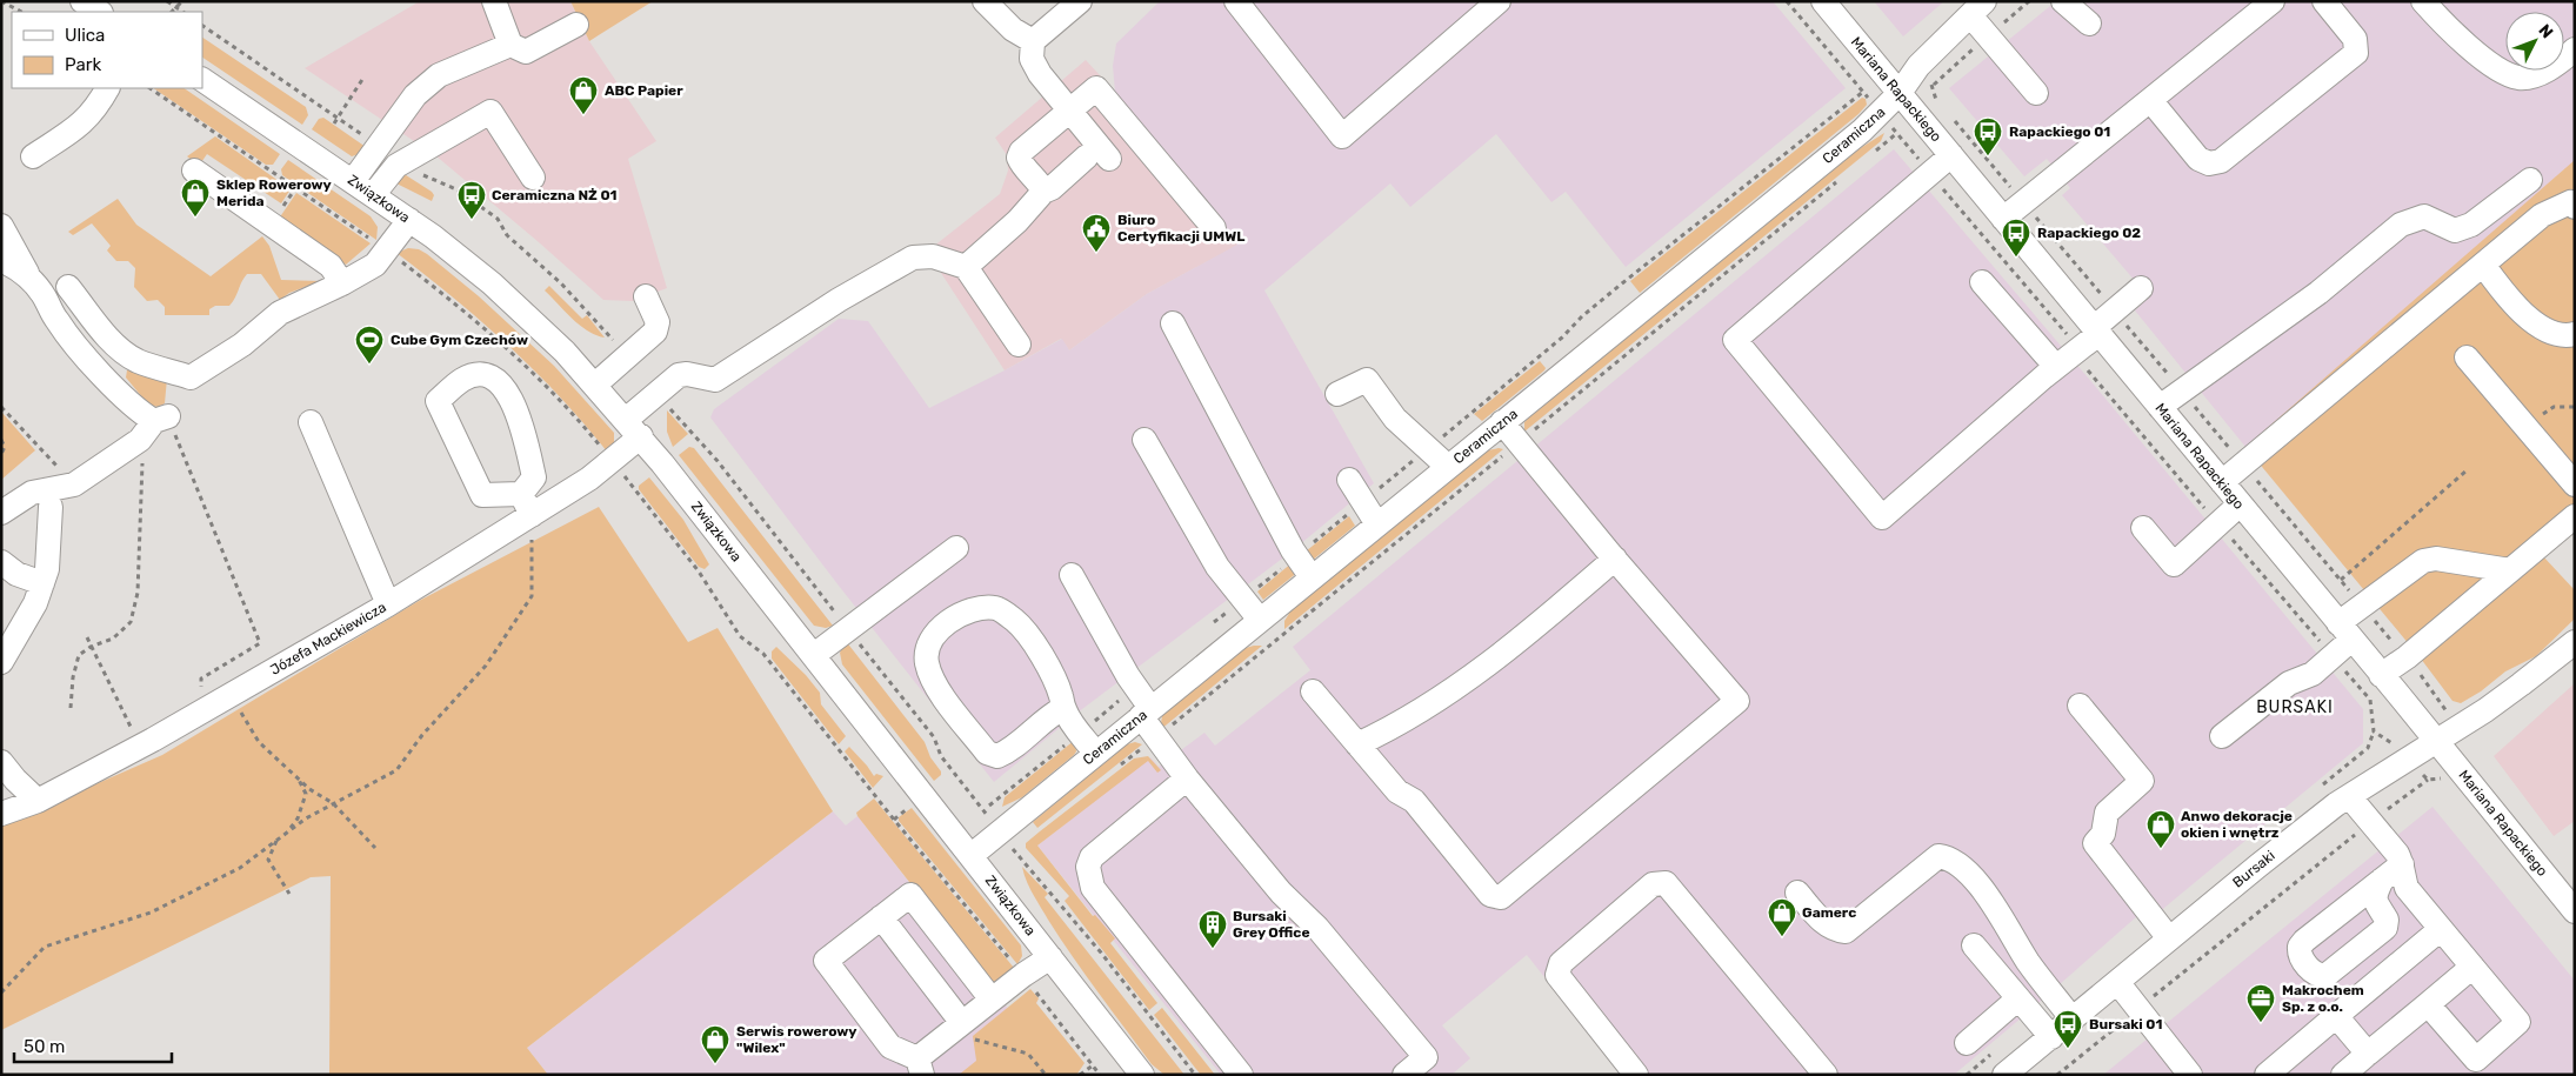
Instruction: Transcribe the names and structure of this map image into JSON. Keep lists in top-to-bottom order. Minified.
{"streets":{"street":["Mariana Rapackiego","Ceramiczna","Związkowa","Józefa Mackiewicza","Bursaki"]},"crossings":[["Mariana Rapackiego","Ceramiczna"],["Mariana Rapackiego","Bursaki"],["Ceramiczna","Związkowa"],["Związkowa","Józefa Mackiewicza"]],"districts":["BURSAKI"],"places":{"shop":["ABC Papier","Sklep Rowerowy Merida","Anwo dekoracje okien i wnętrz","Gamerc","Serwis rowerowy \"Wilex\""],"bus stop":["Rapackiego 01","Ceramiczna NŻ 01","Rapackiego 02","Bursaki 01"],"public building":["Biuro Certyfikacji UMWL"],"sports":["Cube Gym Czechów"],"building":["Bursaki Grey Office"],"office":["Makrochem Sp. z o.o."]},"legend":["Ulica","Park"],"scale_bar":"50 m","north":"top right"}
